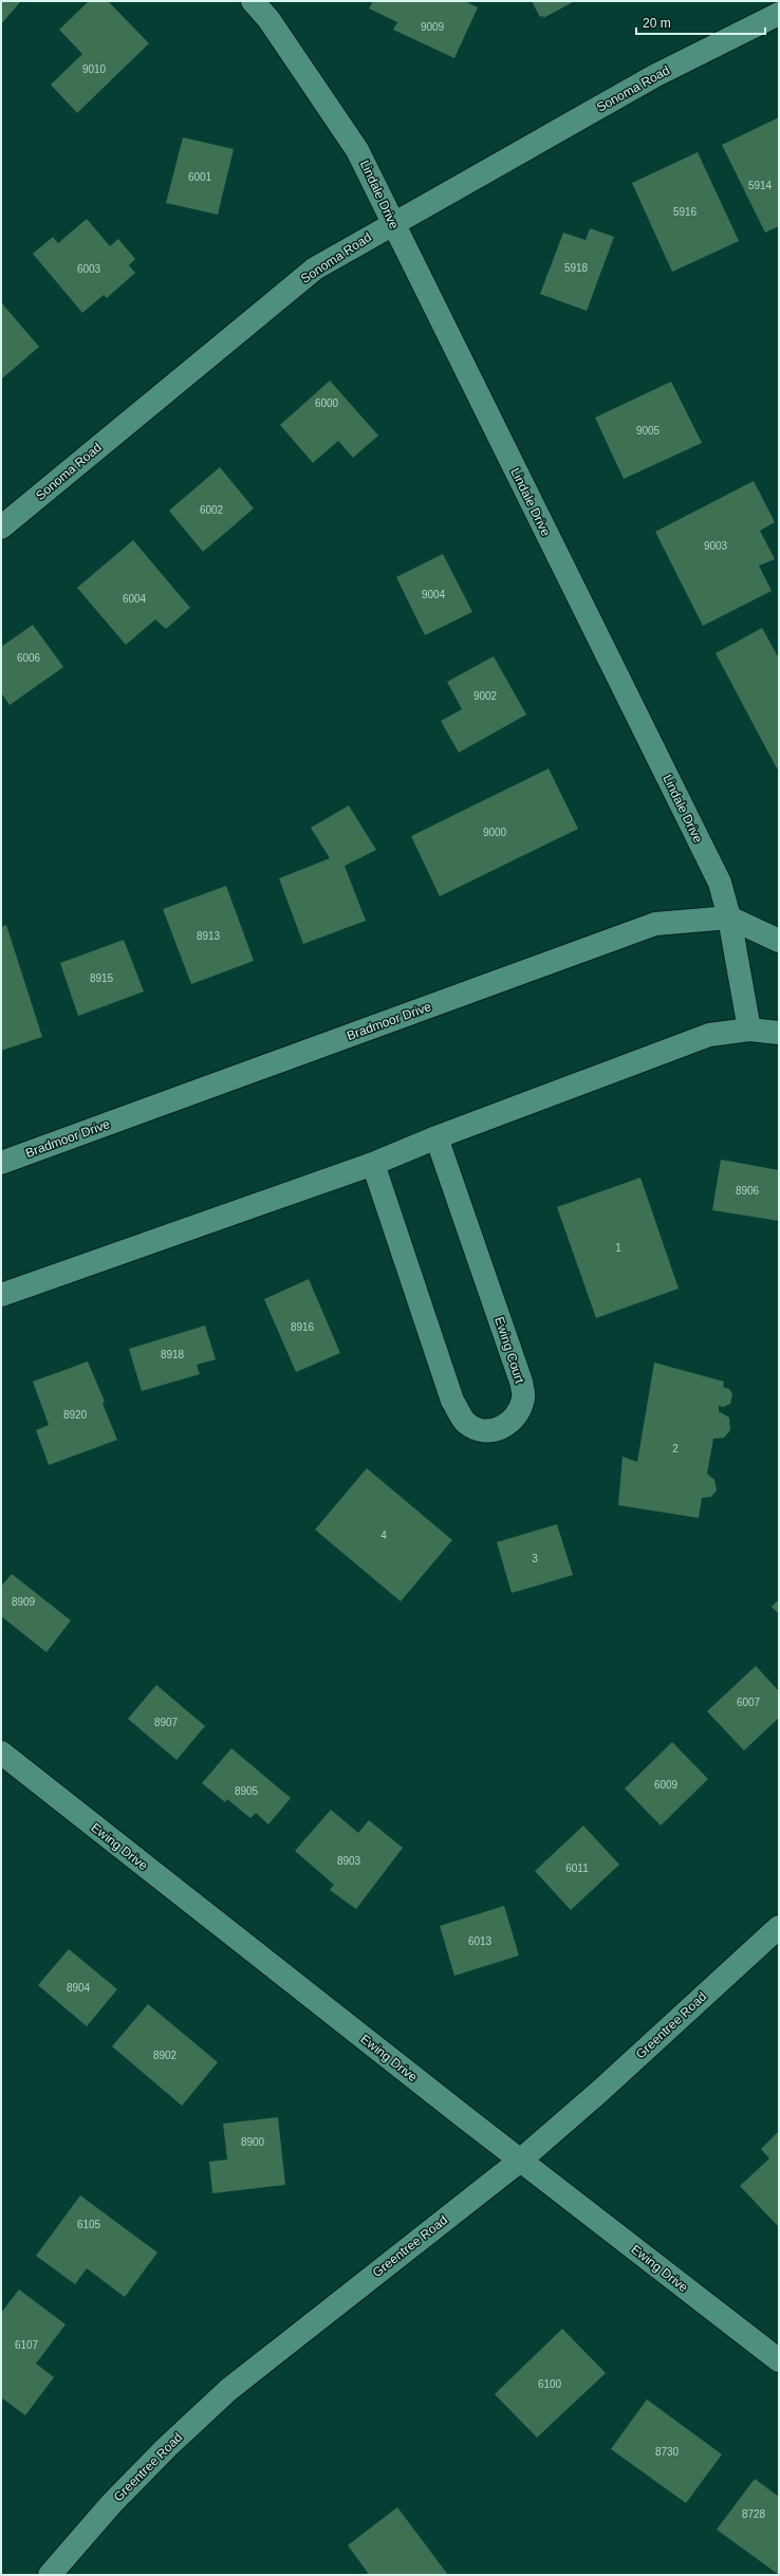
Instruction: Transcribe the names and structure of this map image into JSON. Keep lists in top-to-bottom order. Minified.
{"streets":{"street":["Sonoma Road","Lindale Drive","Bradmoor Drive","Ewing Court","Ewing Drive","Greentree Road"]},"crossings":[["Sonoma Road","Lindale Drive"],["Lindale Drive","Bradmoor Drive"],["Ewing Drive","Greentree Road"]],"house_numbers":["9009","9010","6001","5914","5916","5918","6003","6000","9005","6002","9003","9004","6004","6006","9002","9000","8913","8915","8906","1","8916","8918","8920","2","4","3","8909","6007","8907","6009","8905","8903","6011","6013","8904","8902","8900","6105","6107","6100","8730","8728"],"scale_bar":"20 m"}
